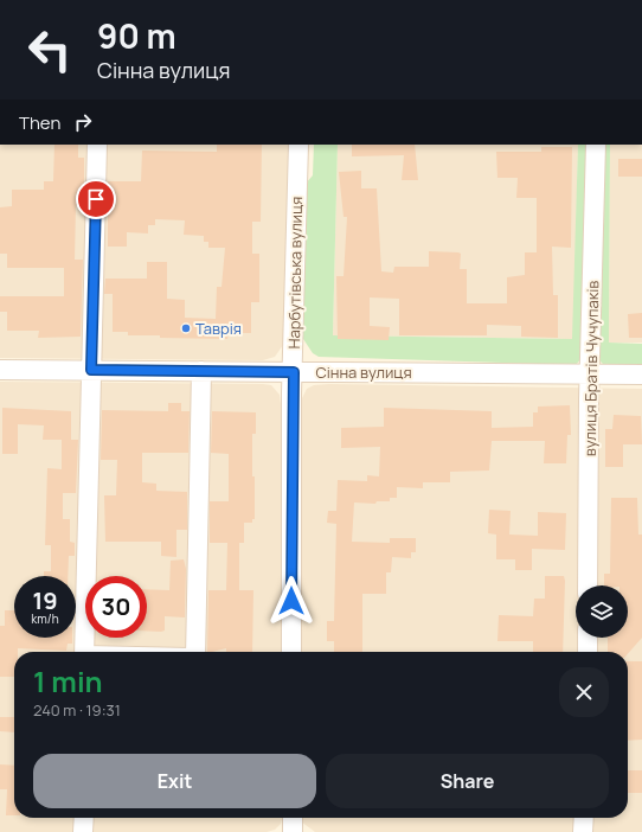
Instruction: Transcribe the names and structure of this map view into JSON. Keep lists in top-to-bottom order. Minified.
{"streets":{"street":["Нарбутівська вулиця","вулиця Братів Чучупаків","Сінна вулиця"]},"crossings":[["Нарбутівська вулиця","Сінна вулиця"],["вулиця Братів Чучупаків","Сінна вулиця"]],"places":["Таврія"],"page":{"turn":["90 m","Сінна вулиця"],"then":"Then","speed":"19 km/h","limit":"30","heading":["1 min","240 m · 19:31"],"buttons":["Exit","Share"]}}
